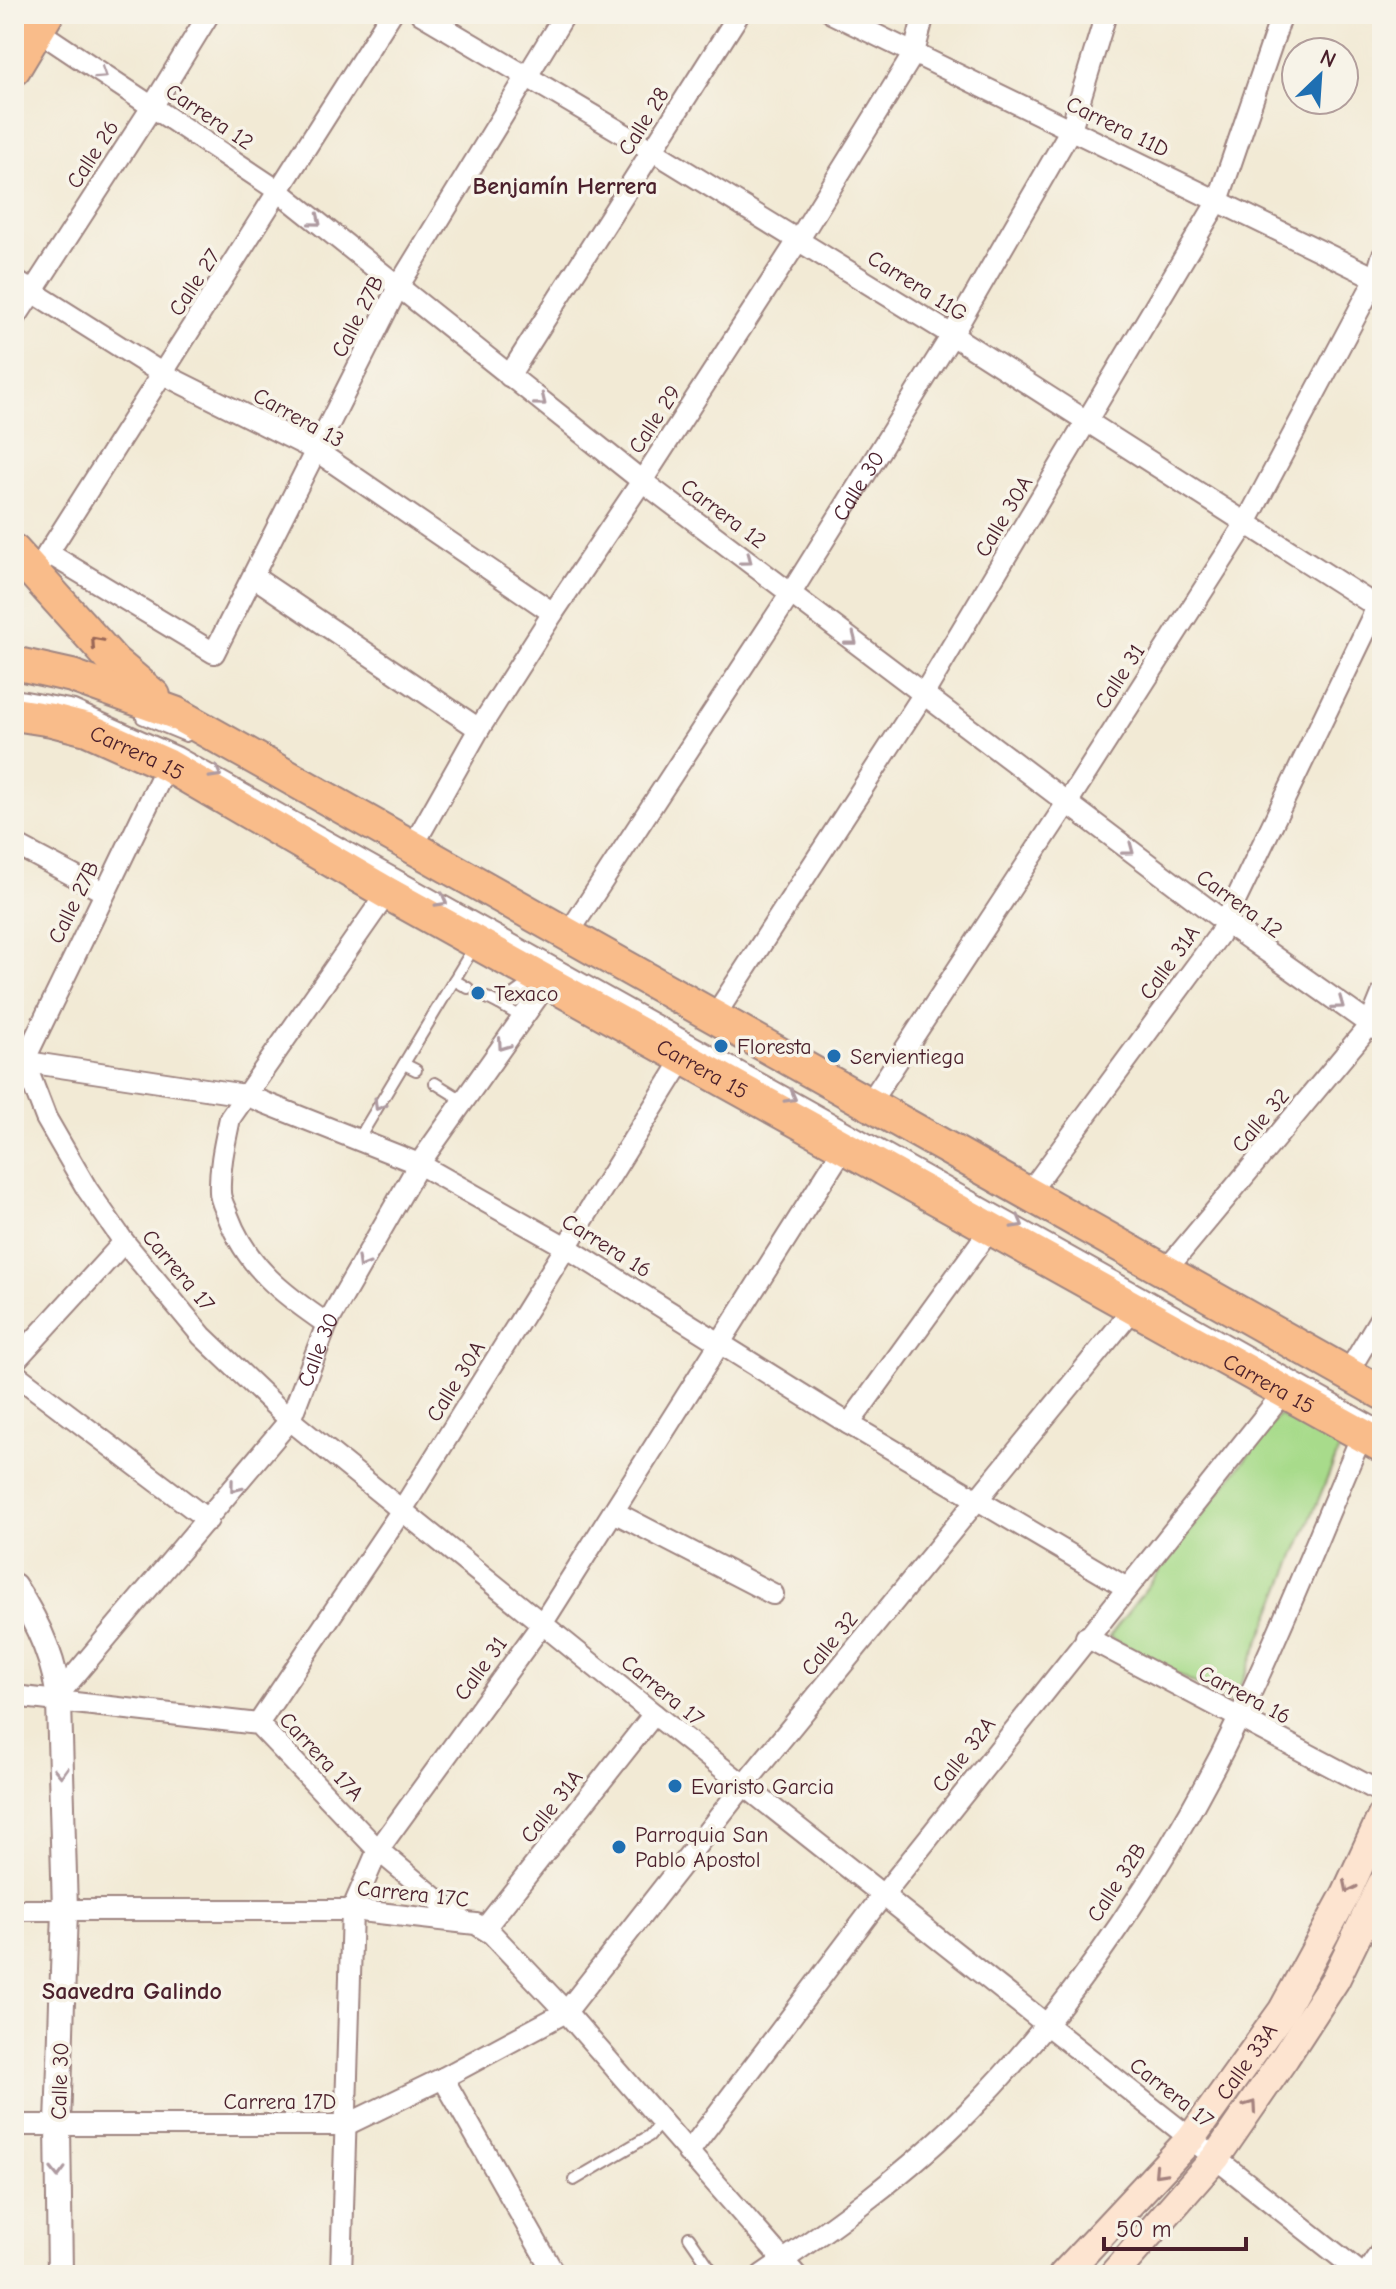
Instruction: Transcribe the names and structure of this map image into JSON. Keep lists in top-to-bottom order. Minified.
{"streets":{"main road":["Carrera 15","Calle 33A"],"street":["Carrera 12","Calle 28","Carrera 11D","Calle 26","Calle 27","Carrera 11G","Calle 27B","Carrera 13","Calle 29","Calle 30","Calle 30A","Calle 31","Calle 31A","Calle 32","Carrera 16","Carrera 17","Calle 32A","Carrera 17A","Calle 32B","Carrera 17C","Carrera 17D"]},"crossings":[["Carrera 12","Calle 28"],["Carrera 12","Calle 26"],["Carrera 12","Calle 27"],["Carrera 12","Calle 27B"],["Carrera 12","Calle 29"],["Carrera 12","Calle 30"],["Carrera 12","Calle 30A"],["Carrera 12","Calle 31"],["Carrera 12","Calle 31A"],["Carrera 12","Calle 32"],["Calle 28","Carrera 11G"],["Carrera 11D","Calle 29"],["Carrera 11D","Calle 30"],["Carrera 11D","Calle 30A"],["Carrera 11D","Calle 31"],["Calle 26","Carrera 13"],["Calle 27","Calle 27B"],["Calle 27","Carrera 13"],["Carrera 11G","Calle 27B"],["Carrera 11G","Calle 29"],["Carrera 11G","Calle 30"],["Carrera 11G","Calle 30A"],["Carrera 11G","Calle 31"],["Carrera 11G","Calle 31A"],["Calle 27B","Carrera 13"],["Calle 27B","Carrera 15"],["Calle 27B","Carrera 16"],["Calle 27B","Carrera 17"],["Carrera 13","Calle 29"],["Calle 29","Carrera 15"],["Calle 30","Carrera 15"],["Calle 30","Carrera 16"],["Calle 30","Carrera 17"],["Calle 30","Carrera 17A"],["Calle 30","Carrera 17C"],["Calle 30","Carrera 17D"],["Calle 30A","Carrera 15"],["Calle 30A","Carrera 16"],["Calle 30A","Carrera 17"],["Calle 30A","Carrera 17A"],["Calle 31","Carrera 15"],["Calle 31","Carrera 16"],["Calle 31","Carrera 17"],["Calle 31","Carrera 17A"],["Calle 31","Carrera 17C"],["Calle 31","Carrera 17D"],["Carrera 15","Calle 31A"],["Carrera 15","Calle 32"],["Carrera 15","Calle 32A"],["Carrera 15","Calle 32B"],["Calle 31A","Carrera 17"],["Calle 31A","Carrera 17C"],["Calle 32","Carrera 16"],["Calle 32","Carrera 17"],["Calle 32","Carrera 17C"],["Calle 32","Carrera 17D"],["Carrera 16","Carrera 17"],["Carrera 16","Calle 32A"],["Carrera 16","Calle 32B"],["Carrera 17","Calle 32A"],["Carrera 17","Calle 32B"],["Carrera 17","Calle 33A"],["Calle 32A","Carrera 17C"],["Carrera 17A","Carrera 17C"],["Calle 32B","Carrera 17C"],["Carrera 17C","Carrera 17D"]],"one_way":["Carrera 12"],"districts":["Benjamín Herrera","Saavedra Galindo"],"places":["Texaco","Floresta","Servientiega","Evaristo Garcia","Parroquia San Pablo Apostol"],"scale_bar":"50 m","north":"top right"}
